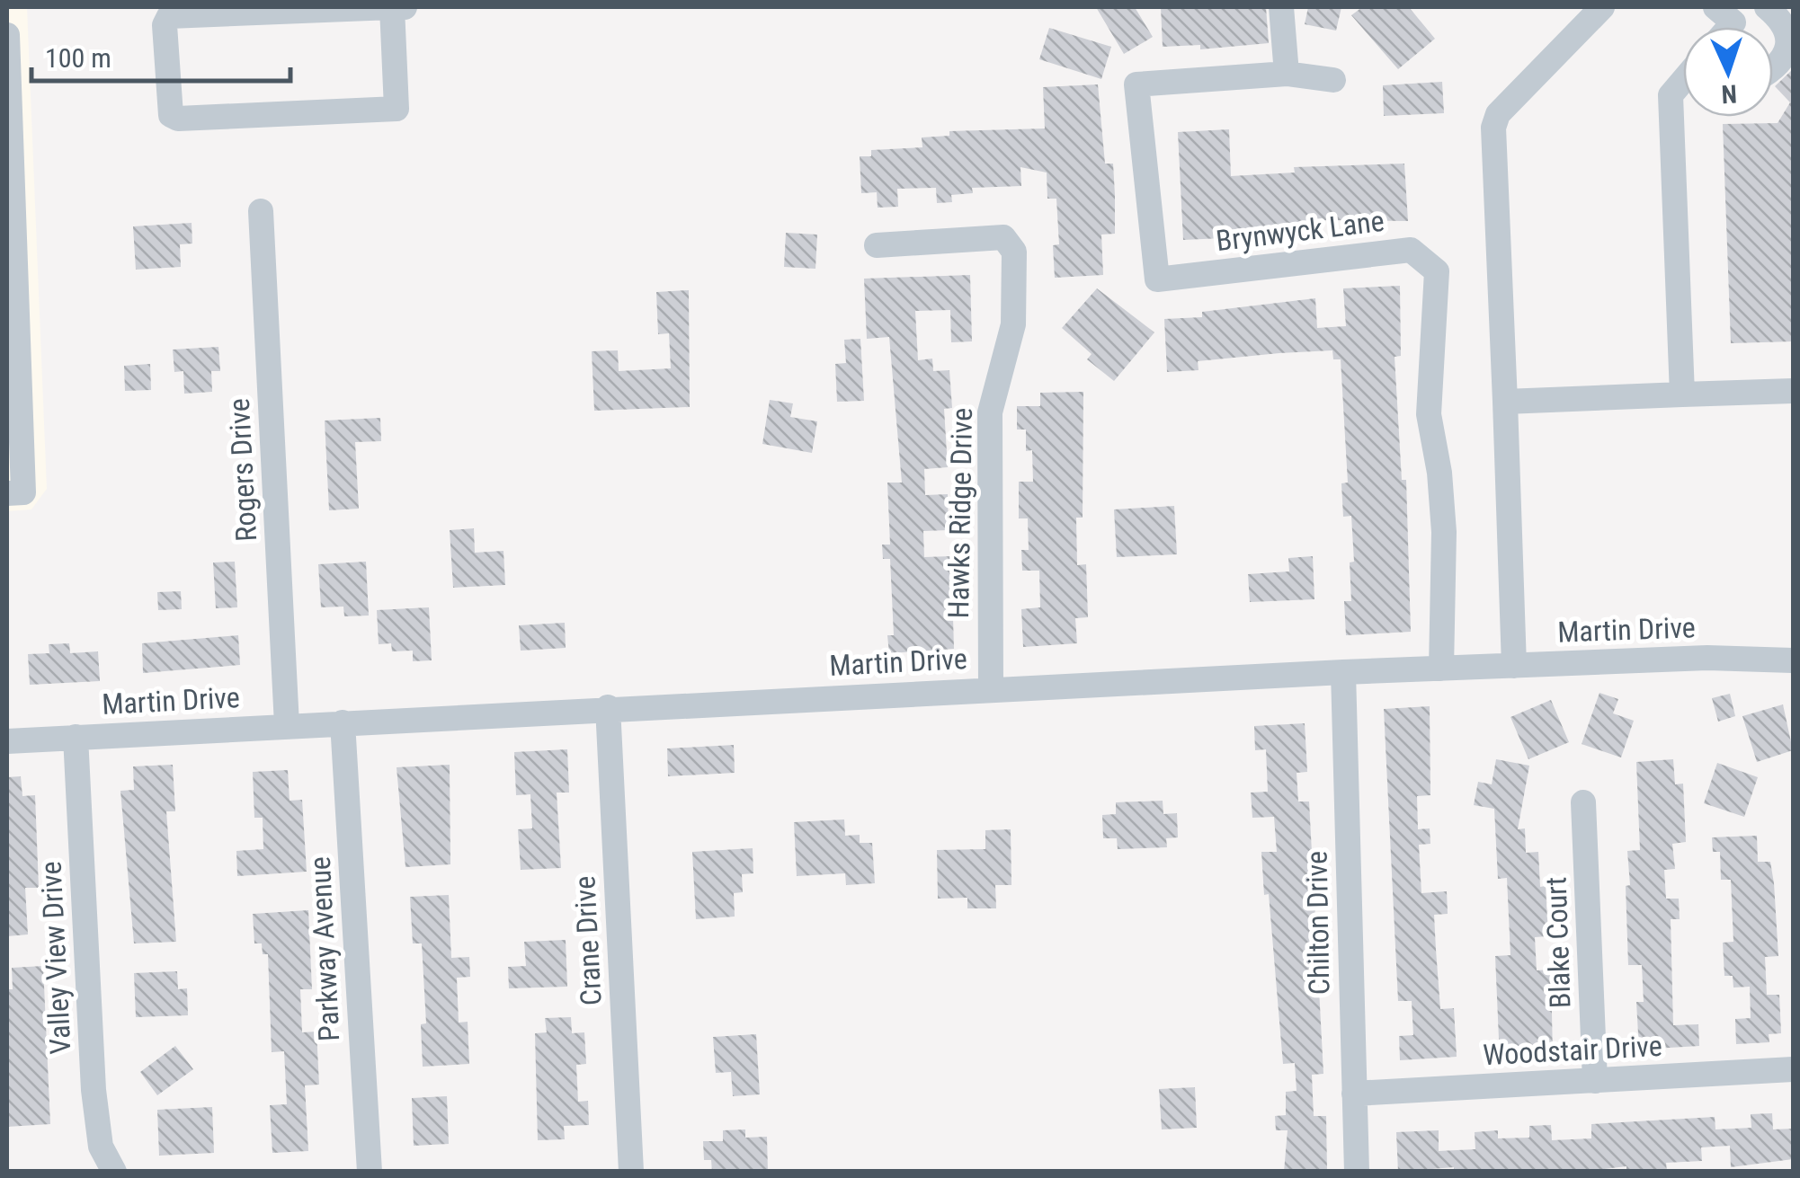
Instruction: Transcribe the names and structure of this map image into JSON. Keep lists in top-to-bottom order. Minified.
{"streets":{"street":["Brynwyck Lane","Rogers Drive","Hawks Ridge Drive","Martin Drive","Chilton Drive","Crane Drive","Blake Court","Parkway Avenue","Valley View Drive","Woodstair Drive"]},"crossings":[["Brynwyck Lane","Martin Drive"],["Rogers Drive","Martin Drive"],["Hawks Ridge Drive","Martin Drive"],["Martin Drive","Chilton Drive"],["Martin Drive","Crane Drive"],["Martin Drive","Parkway Avenue"],["Martin Drive","Valley View Drive"],["Chilton Drive","Woodstair Drive"],["Blake Court","Woodstair Drive"]],"scale_bar":"100 m","north":"bottom"}
